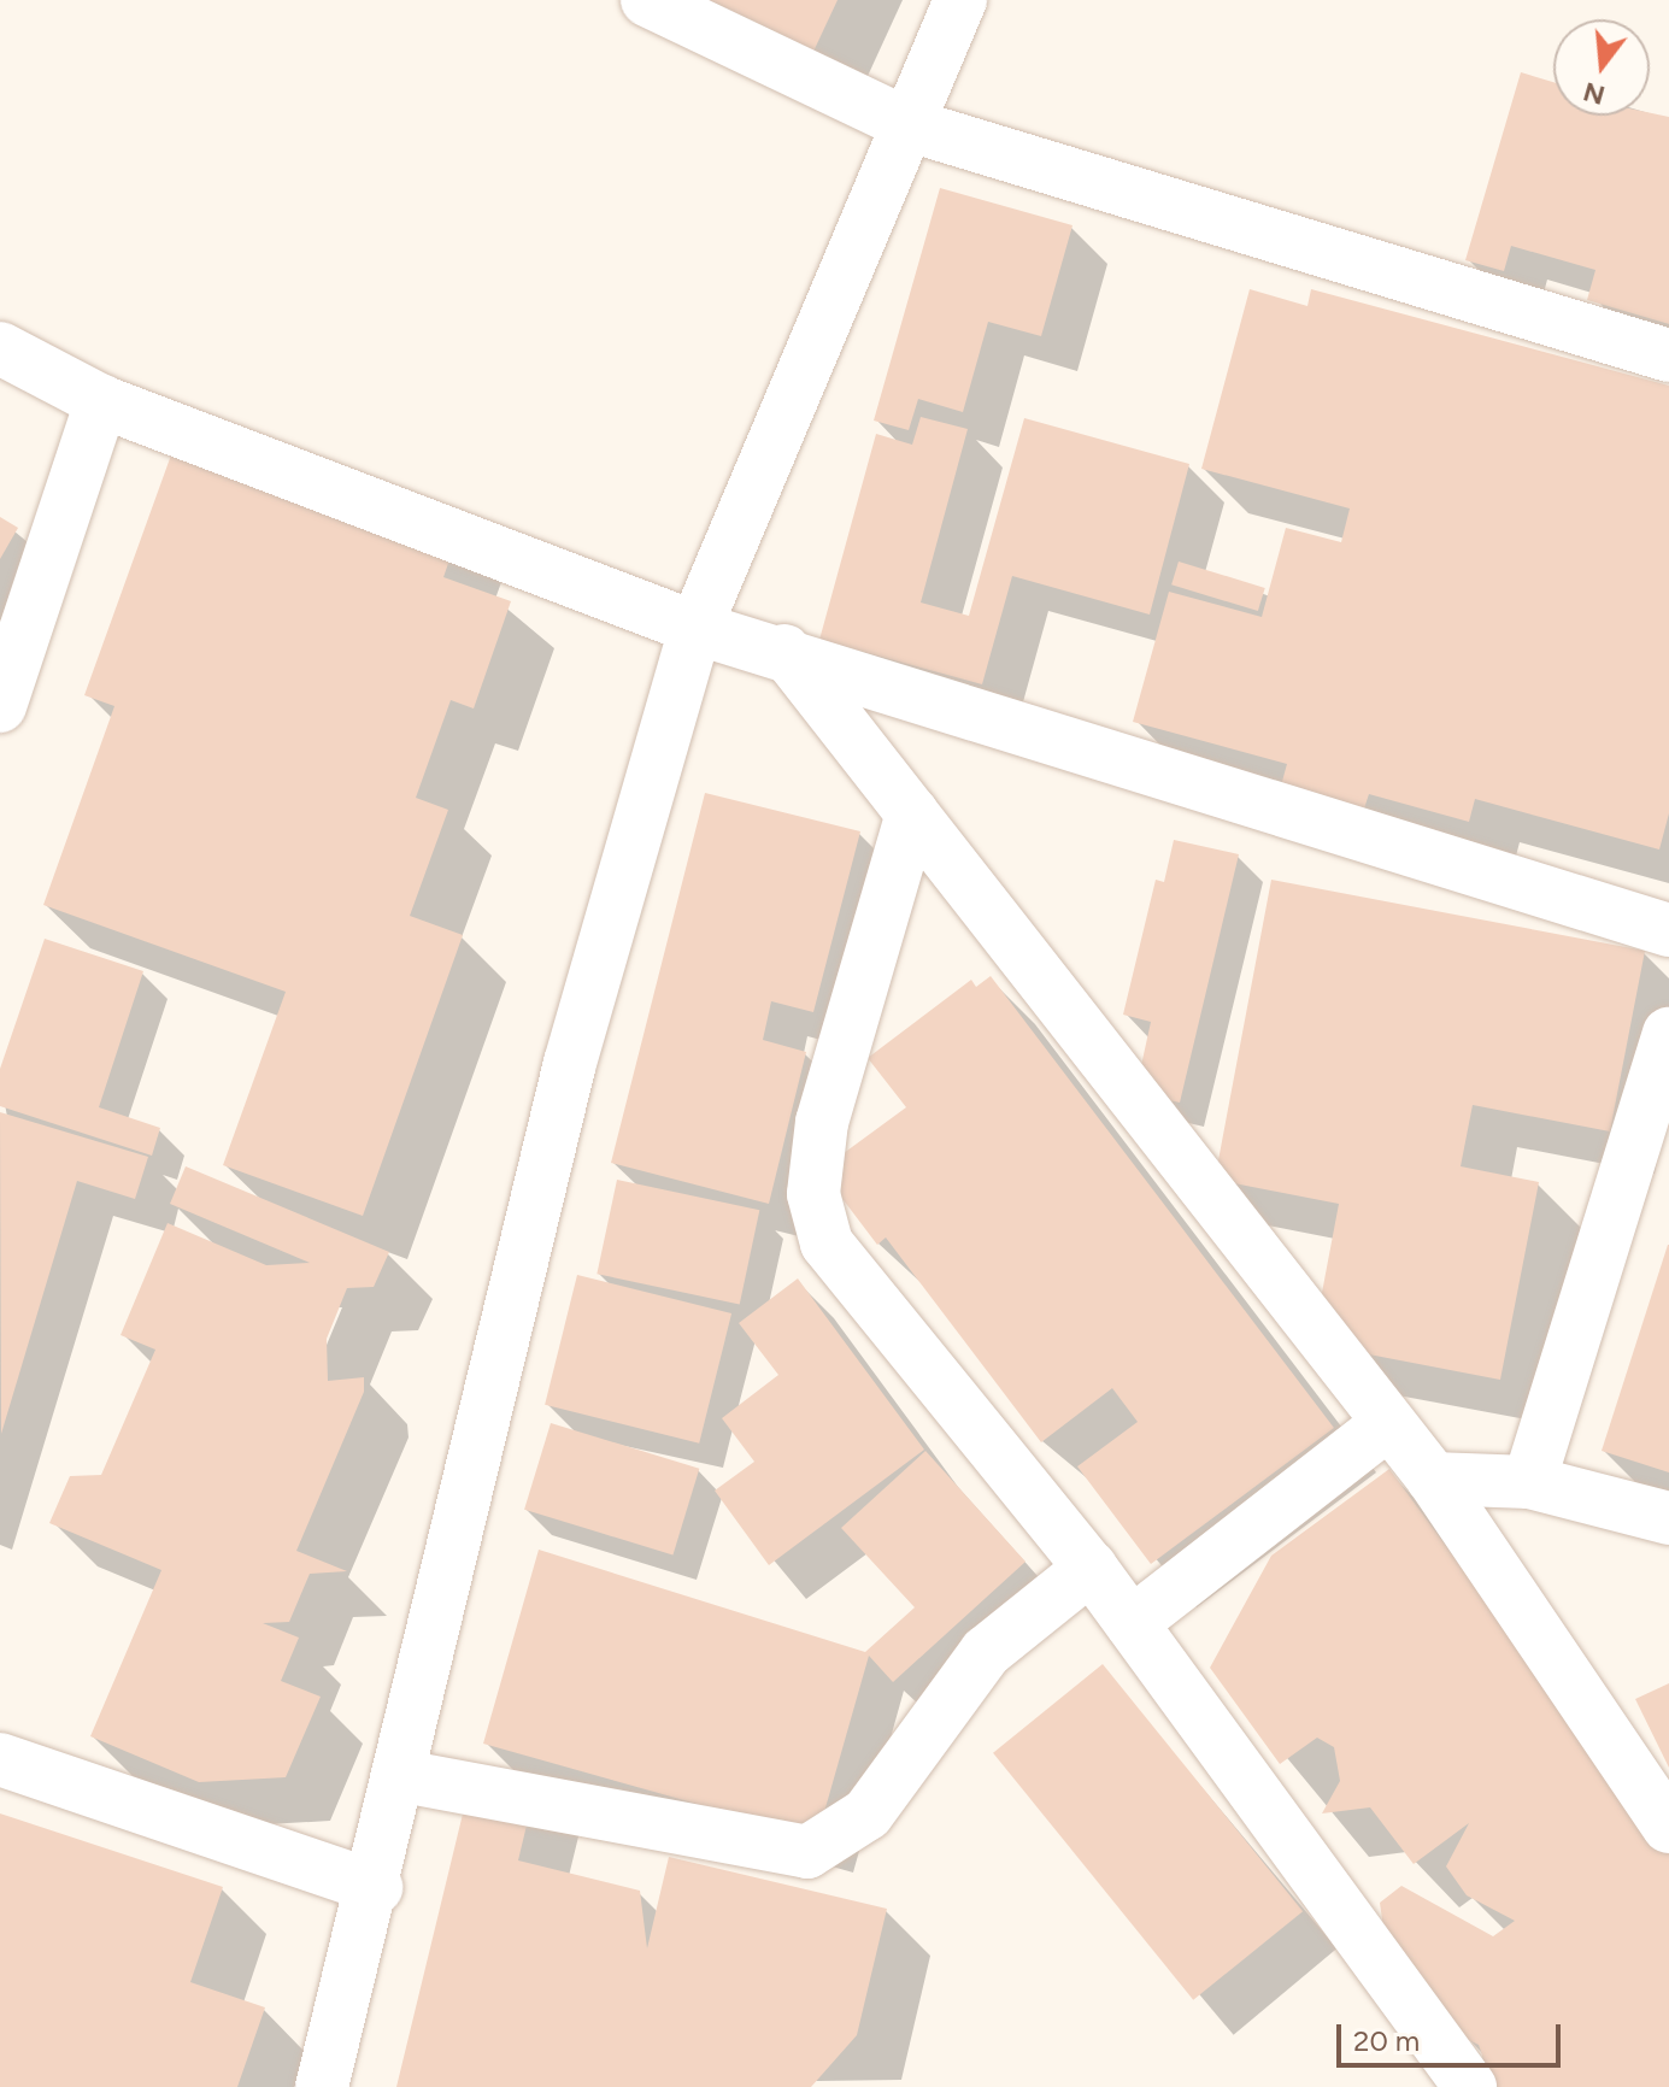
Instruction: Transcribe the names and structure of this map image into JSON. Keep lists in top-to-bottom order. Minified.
{"scale_bar":"20 m","north":"bottom"}
